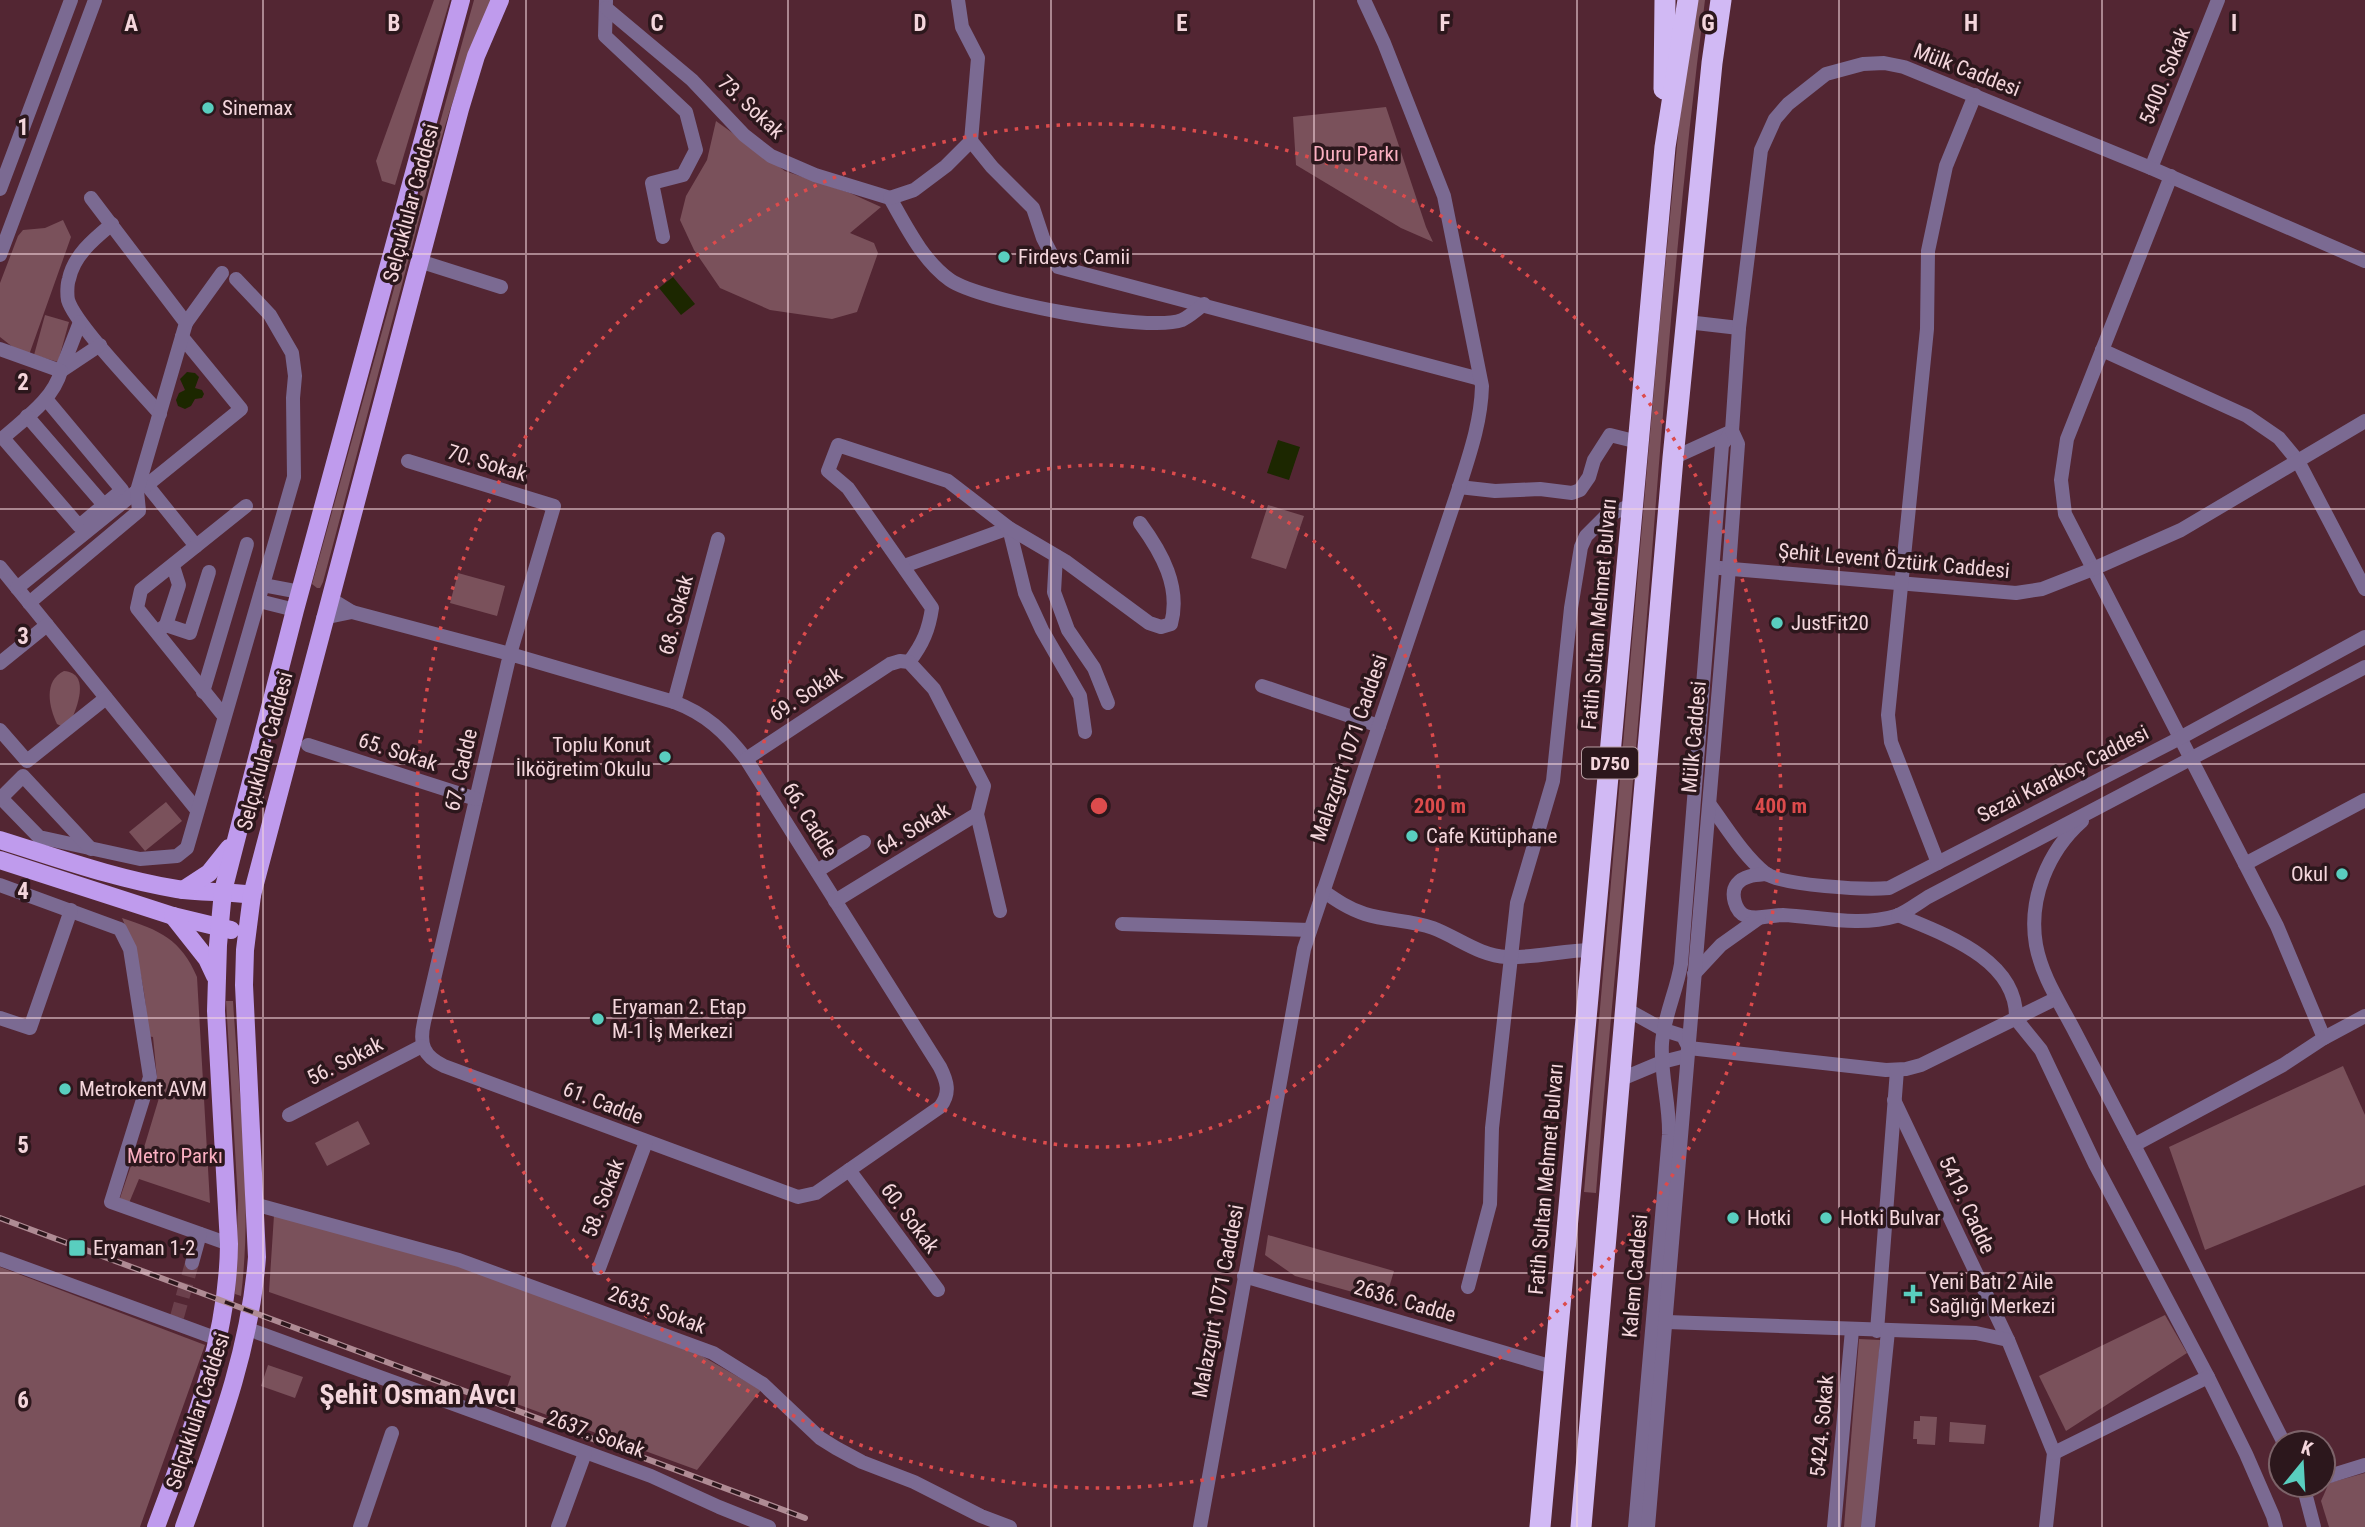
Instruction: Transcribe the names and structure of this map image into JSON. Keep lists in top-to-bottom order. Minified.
{"streets":{"highway":["Fatih Sultan Mehmet Bulvarı","D750"],"main road":["Selçuklular Caddesi"],"street":["Mülk Caddesi","5400. Sokak","73. Sokak","70. Sokak","Şehit Levent Öztürk Caddesi","68. Sokak","69. Sokak","Malazgirt 1071 Caddesi","65. Sokak","67. Cadde","Sezai Karakoç Caddesi","66. Cadde","64. Sokak","56. Sokak","61. Cadde","58. Sokak","5419. Cadde","60. Sokak","Kalem Caddesi","2636. Cadde","2635. Sokak","5424. Sokak","2637. Sokak"]},"crossings":[["Mülk Caddesi","5400. Sokak"],["Mülk Caddesi","Şehit Levent Öztürk Caddesi"],["Mülk Caddesi","Kalem Caddesi"],["Selçuklular Caddesi","66. Cadde"],["Selçuklular Caddesi","2635. Sokak"],["Selçuklular Caddesi","2637. Sokak"],["70. Sokak","67. Cadde"],["Fatih Sultan Mehmet Bulvarı","2636. Cadde"],["68. Sokak","66. Cadde"],["69. Sokak","66. Cadde"],["Malazgirt 1071 Caddesi","2636. Cadde"],["65. Sokak","67. Cadde"],["67. Cadde","66. Cadde"],["67. Cadde","56. Sokak"],["67. Cadde","61. Cadde"],["66. Cadde","64. Sokak"],["66. Cadde","61. Cadde"],["66. Cadde","60. Sokak"],["56. Sokak","61. Cadde"],["61. Cadde","58. Sokak"]],"districts":["Şehit Osman Avcı"],"parks":["Duru Parkı","Metro Parkı"],"places":{"other":["Sinemax","Firdevs Camii","JustFit20","Toplu Konut İlköğretim Okulu","Cafe Kütüphane","Okul","Eryaman 2. Etap M-1 İş Merkezi","Metrokent AVM","Hotki","Hotki Bulvar"],"transit":["Eryaman 1-2"],"health":["Yeni Batı 2 Aile Sağlığı Merkezi"]},"north":"top","grid":{"columns":["A","B","C","D","E","F","G","H","I"],"rows":["1","2","3","4","5","6"]},"rings":["200 m","400 m"]}
